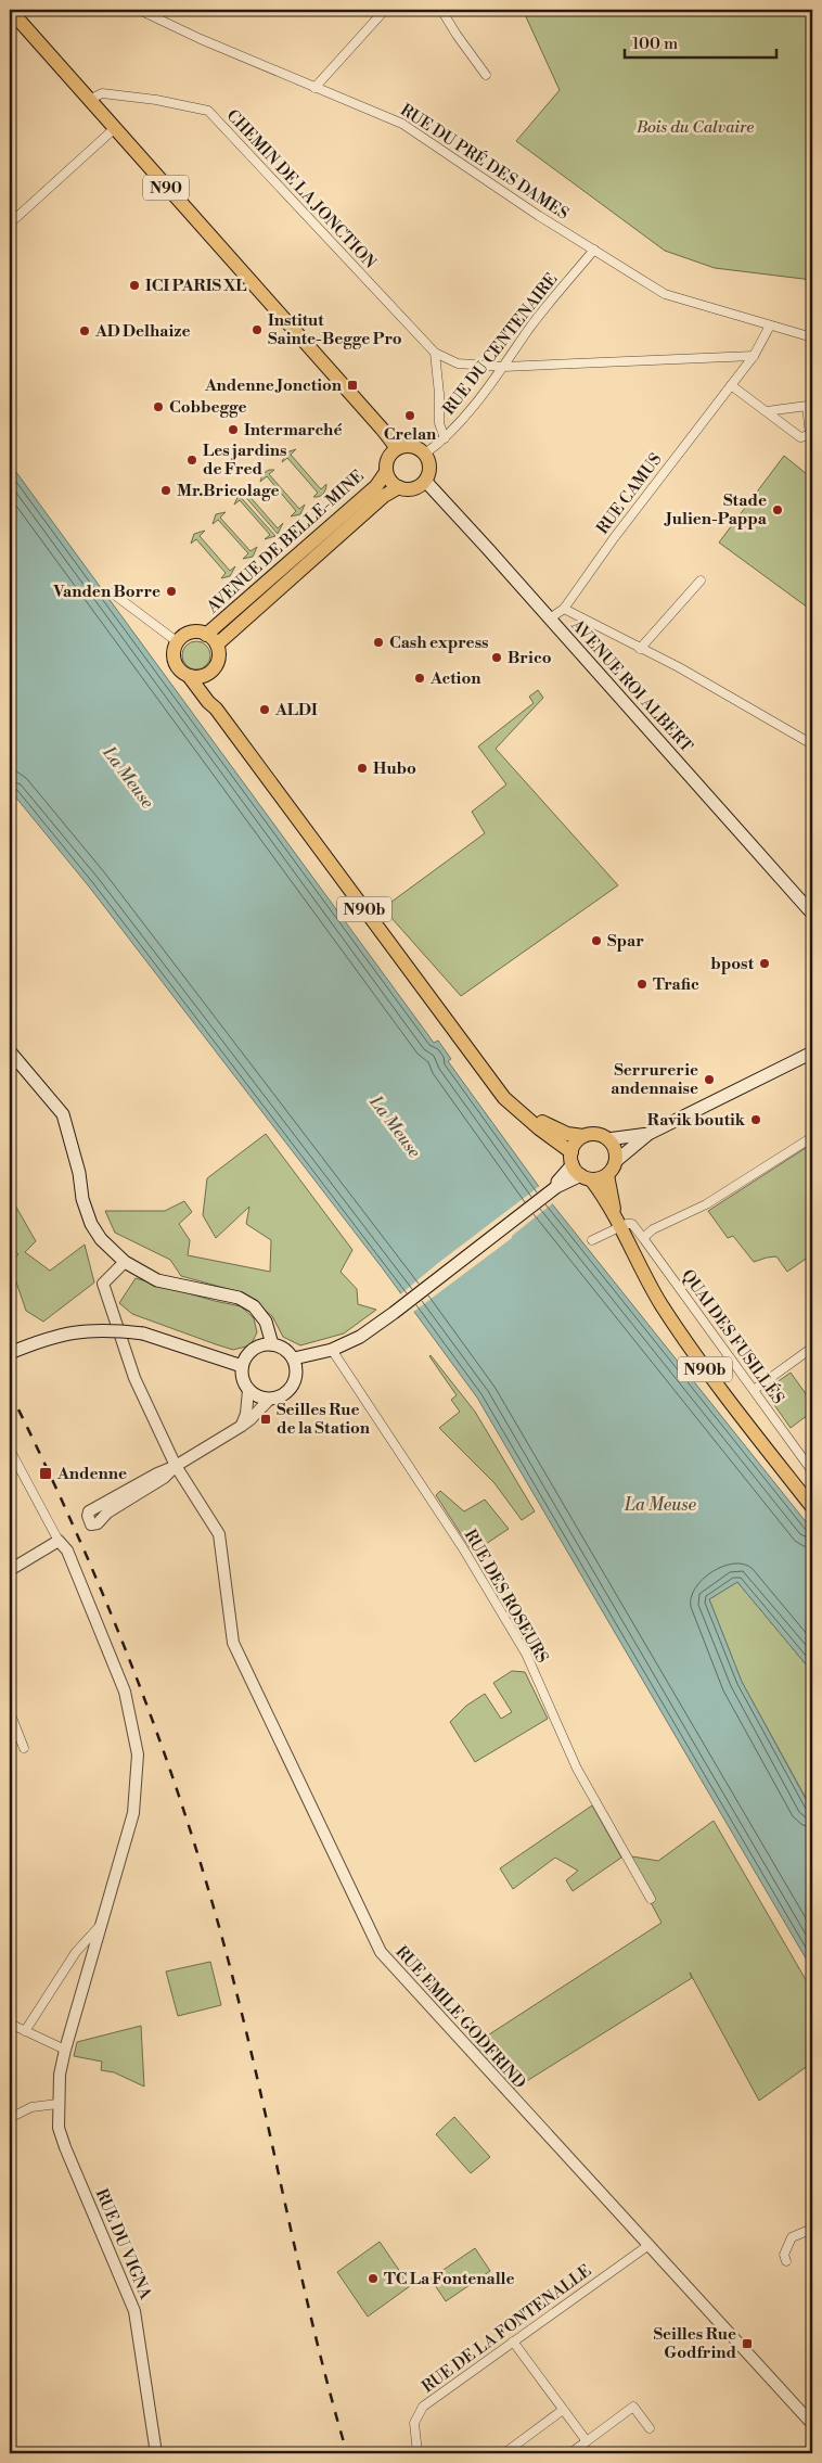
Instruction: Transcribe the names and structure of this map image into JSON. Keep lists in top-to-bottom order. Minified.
{"streets":{"main road":["N90","AVENUE DE BELLE-MINE","AVENUE ROI ALBERT","N90b"],"street":["RUE DU PRÉ DES DAMES","CHEMIN DE LA JONCTION","RUE DU CENTENAIRE","RUE CAMUS","QUAI DES FUSILLÉS","RUE DES ROSEURS","RUE EMILE GODFRIND","RUE DU VIGNA","RUE DE LA FONTENALLE"]},"crossings":[["RUE DU PRÉ DES DAMES","RUE DU CENTENAIRE"],["RUE DU PRÉ DES DAMES","RUE CAMUS"],["N90","CHEMIN DE LA JONCTION"],["N90","RUE DU CENTENAIRE"],["N90","AVENUE DE BELLE-MINE"],["N90","AVENUE ROI ALBERT"],["CHEMIN DE LA JONCTION","RUE DU CENTENAIRE"],["CHEMIN DE LA JONCTION","RUE CAMUS"],["RUE DU CENTENAIRE","AVENUE DE BELLE-MINE"],["RUE DU CENTENAIRE","AVENUE ROI ALBERT"],["RUE CAMUS","AVENUE ROI ALBERT"],["AVENUE DE BELLE-MINE","AVENUE ROI ALBERT"],["AVENUE DE BELLE-MINE","N90b"],["N90b","QUAI DES FUSILLÉS"],["RUE EMILE GODFRIND","RUE DE LA FONTENALLE"]],"water":["La Meuse"],"parks":["Bois du Calvaire"],"places":{"other":["ICI PARIS XL","Institut Sainte-Begge Pro","AD Delhaize","Cobbegge","Crelan","Intermarché","Les jardins de Fred","Mr.Bricolage","Stade Julien-Pappa","Vanden Borre","Cash express","Brico","Action","ALDI","Hubo","Spar","bpost","Trafic","Serrurerie andennaise","Ravik boutik","TC La Fontenalle"],"transit":["Andenne Jonction","Seilles Rue de la Station","Andenne","Seilles Rue Godfrind"]},"scale_bar":"100 m"}
